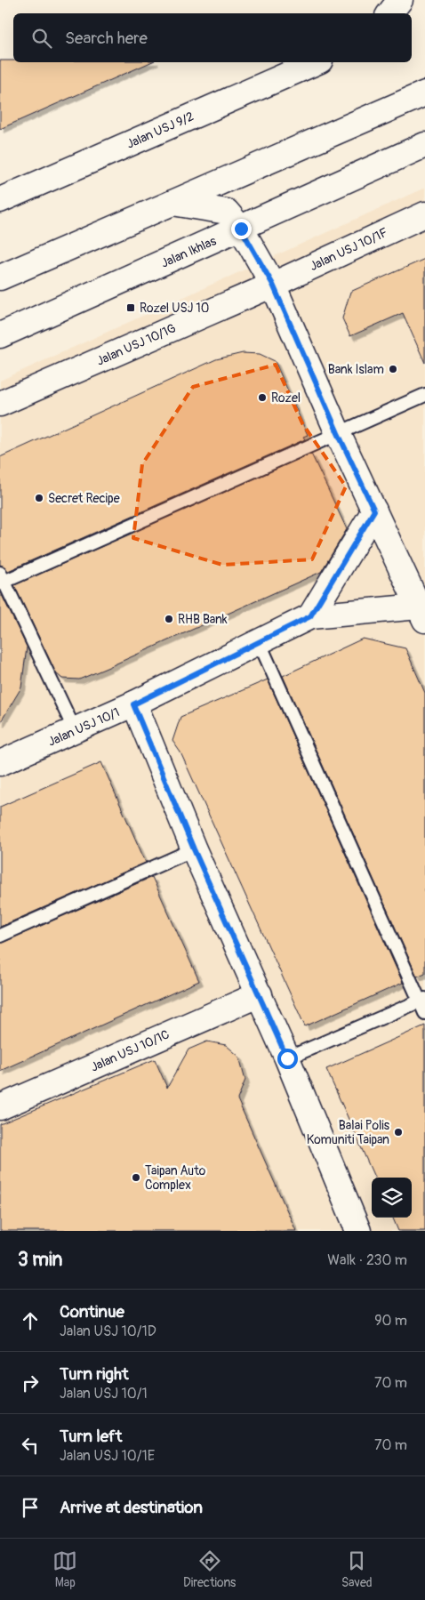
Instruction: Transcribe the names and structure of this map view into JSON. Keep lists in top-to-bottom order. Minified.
{"streets":{"street":["Jalan USJ 9/2","Jalan USJ 10/1F","Jalan Ikhlas","Jalan USJ 10/1G","Jalan USJ 10/1","Jalan USJ 10/1C"]},"crossings":[["Jalan USJ 10/1F","Jalan USJ 10/1G"]],"places":{"transit":["Rozel USJ 10"],"other":["Bank Islam","Rozel","Secret Recipe","RHB Bank","Balai Polis Komuniti Taipan","Taipan Auto Complex"]},"page":{"search":"Search here","heading":["3 min","Walk · 230 m"],"list":[["Continue","Jalan USJ 10/1D","90 m"],["Turn right","Jalan USJ 10/1","70 m"],["Turn left","Jalan USJ 10/1E","70 m"],"Arrive at destination"],"nav":["Map","Directions","Saved"]}}
